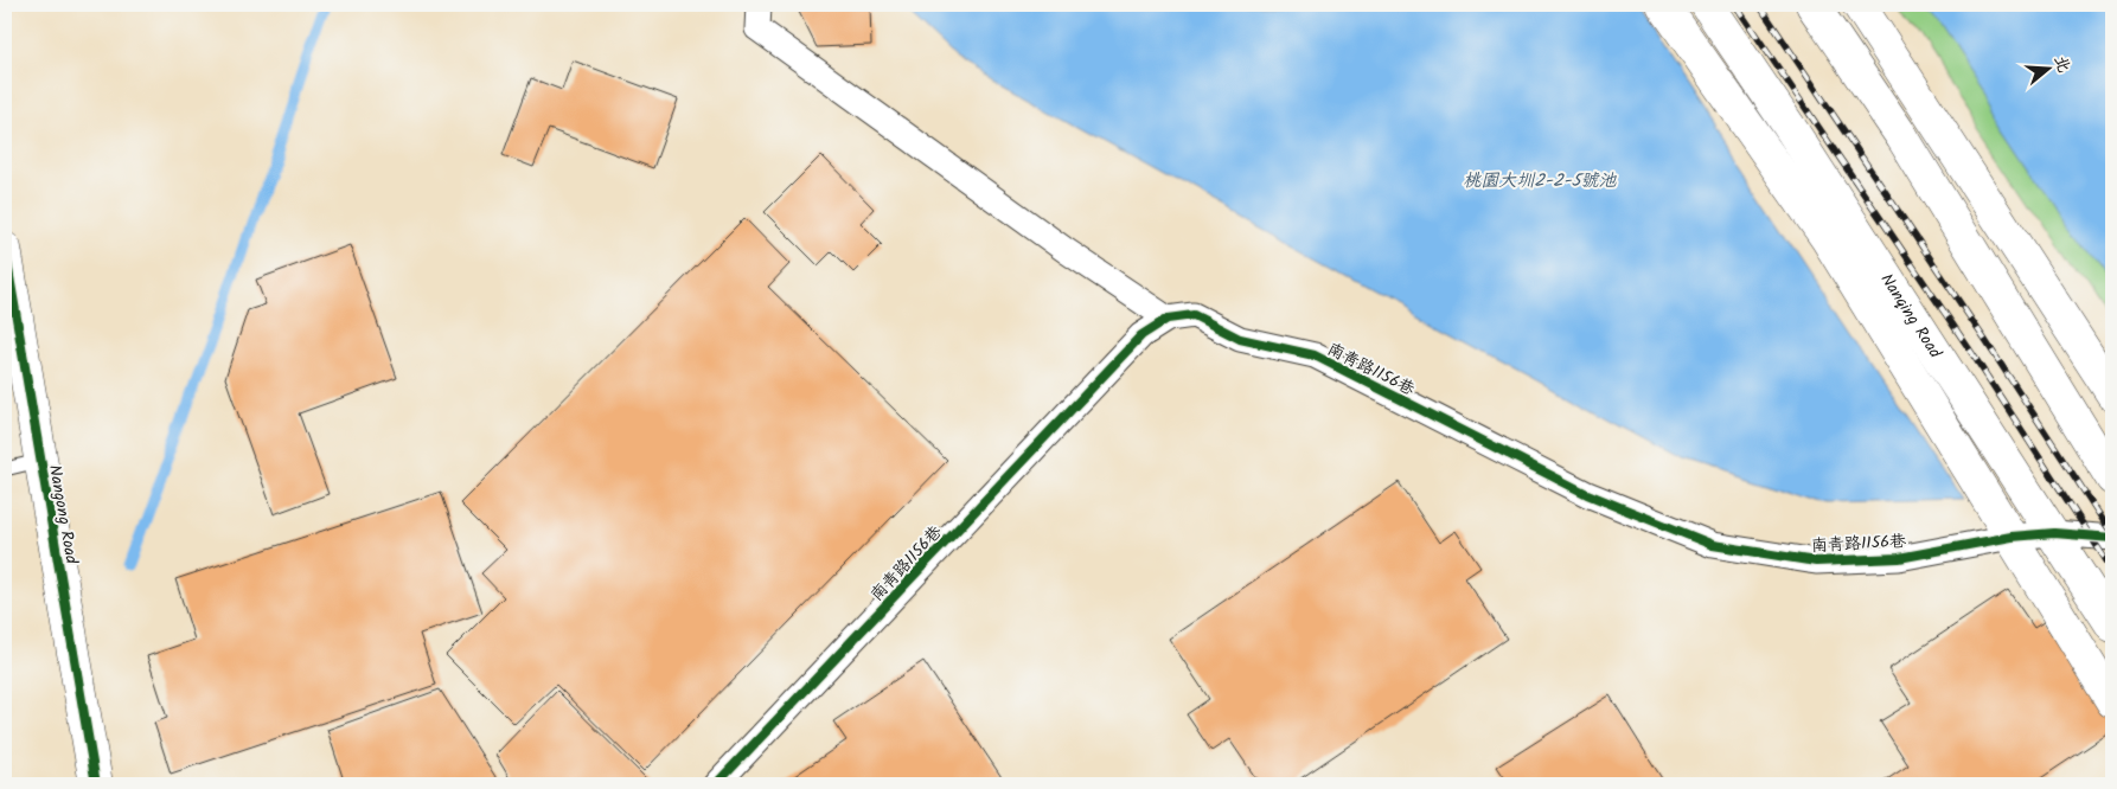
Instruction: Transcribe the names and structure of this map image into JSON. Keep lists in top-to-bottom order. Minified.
{"streets":{"main road":["Nanqing Road","Nangong Road"],"street":["南青路1156巷"]},"crossings":[["Nanqing Road","南青路1156巷"]],"water":["桃園大圳2-2-5號池"],"north":"right"}
